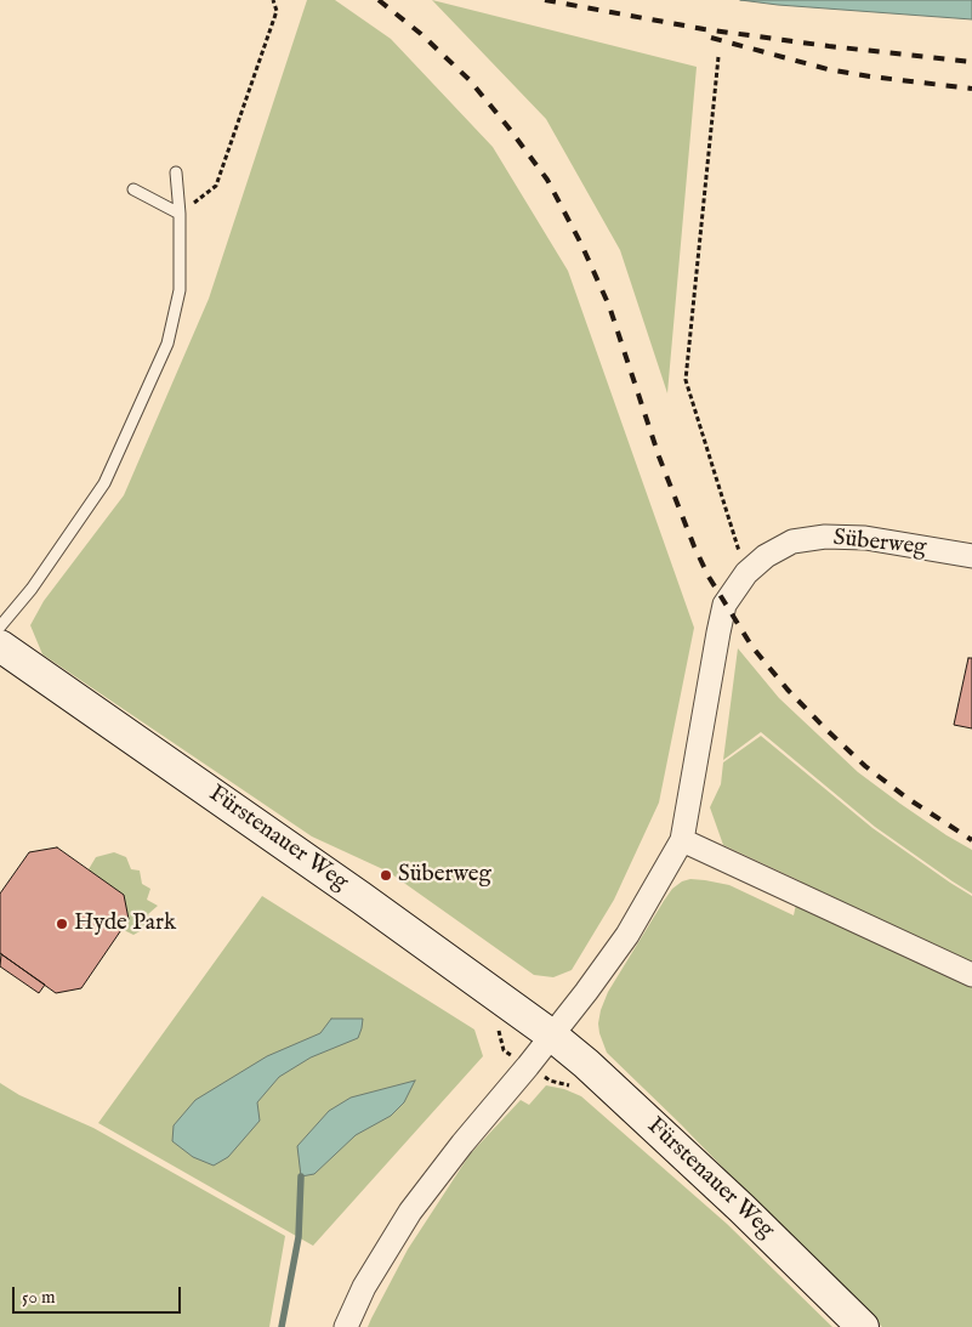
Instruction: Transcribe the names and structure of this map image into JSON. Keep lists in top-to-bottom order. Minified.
{"streets":{"street":["Süberweg","Fürstenauer Weg"]},"crossings":[["Süberweg","Fürstenauer Weg"]],"places":["Süberweg","Hyde Park"],"scale_bar":"50 m"}
